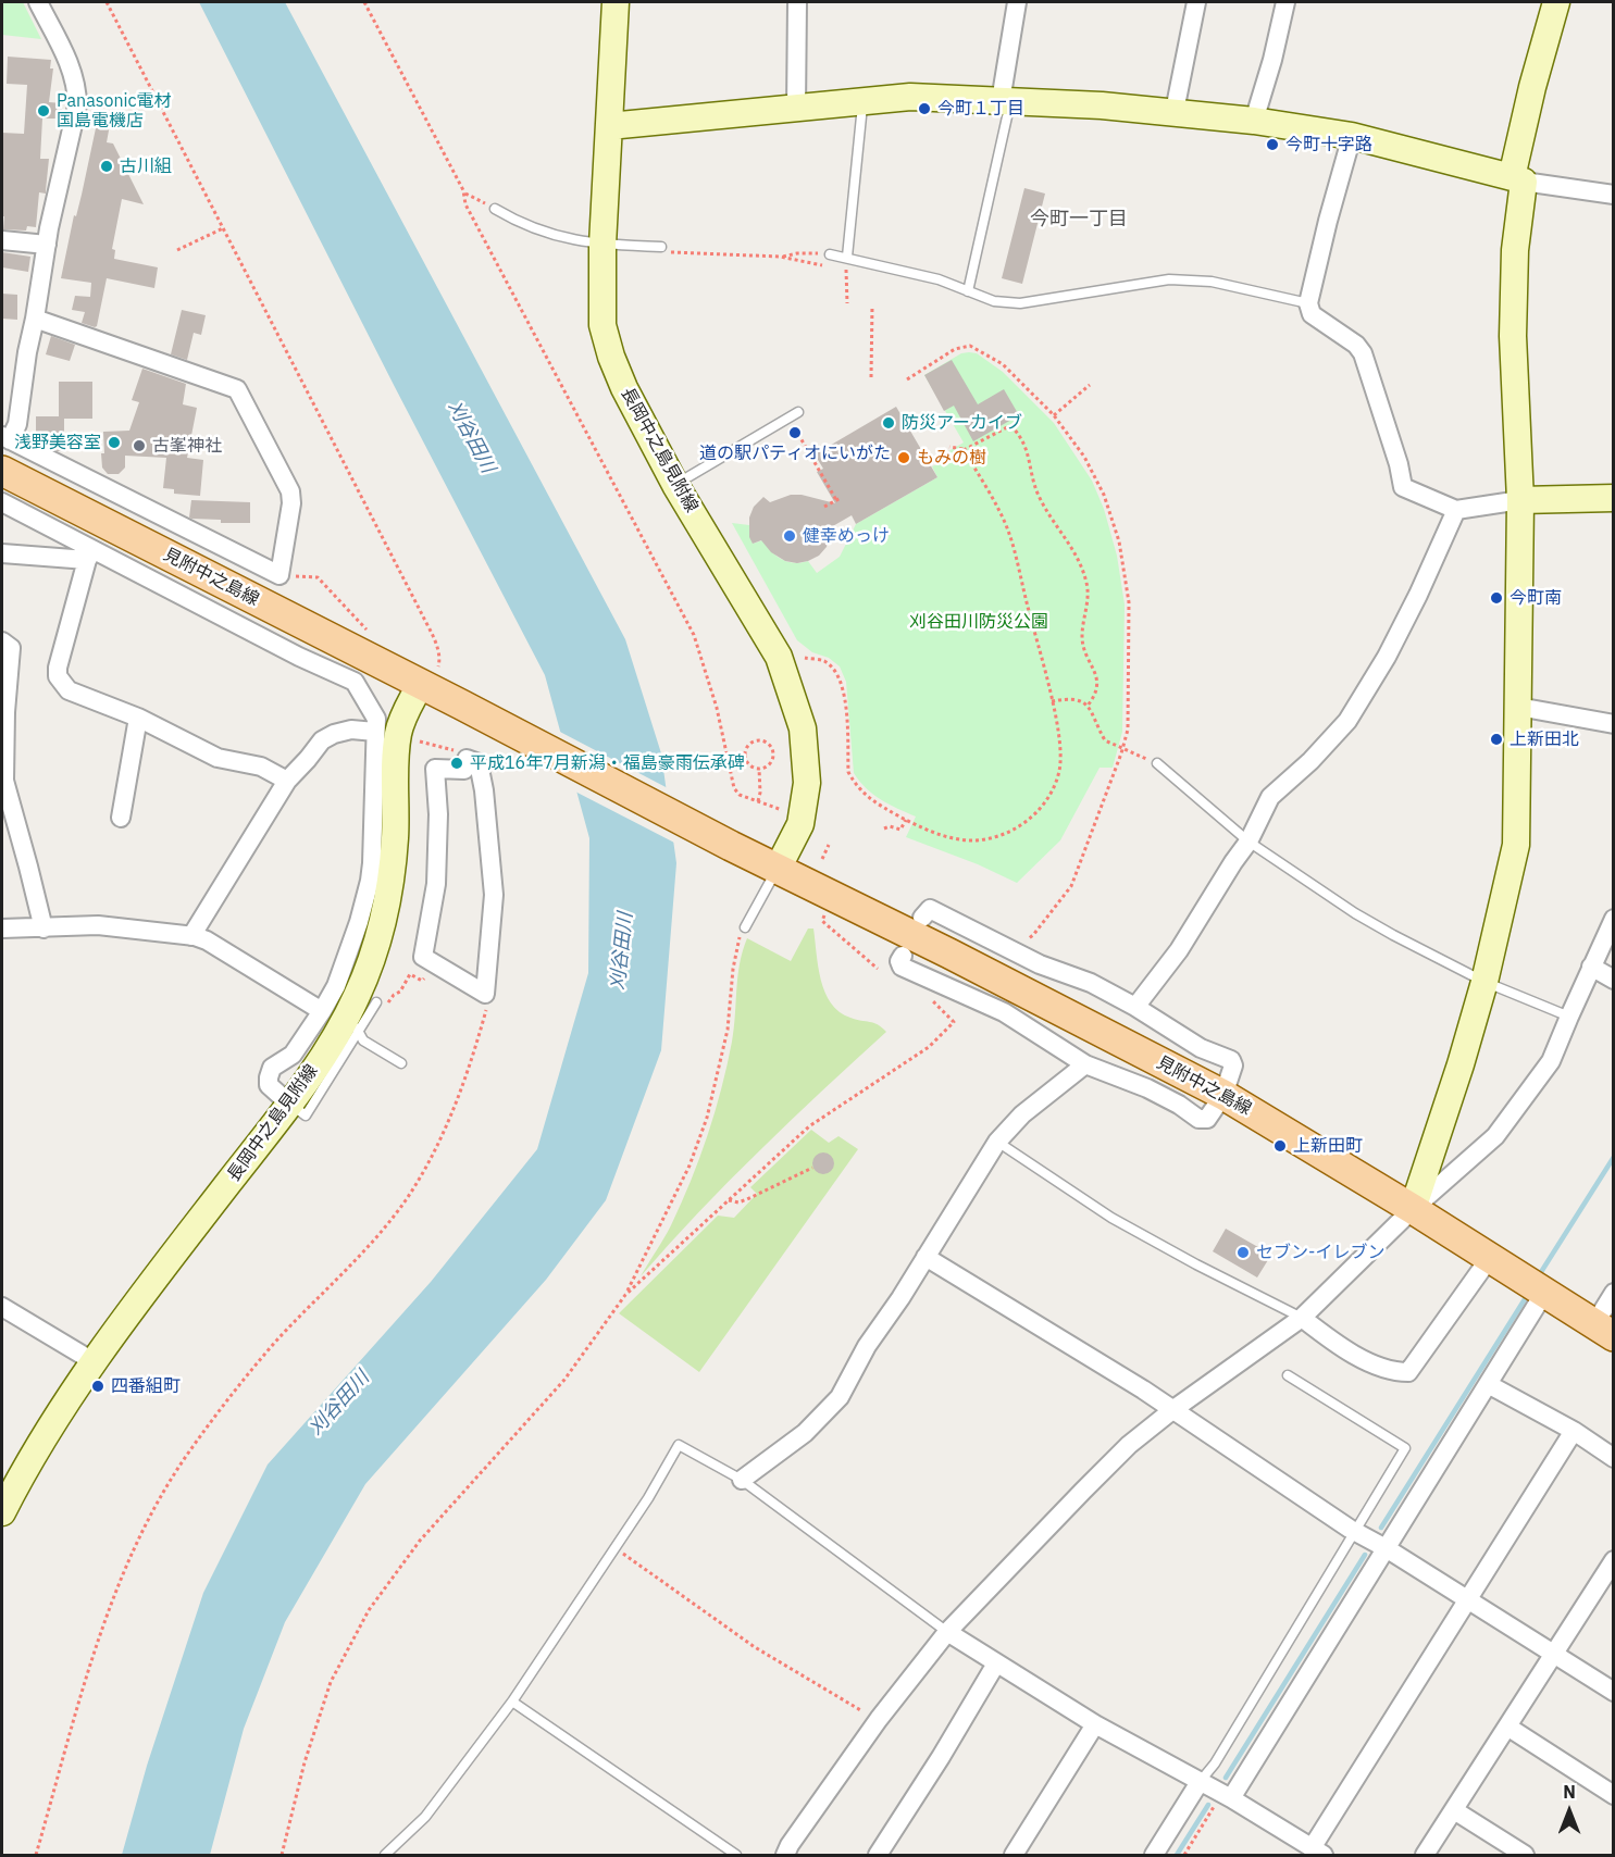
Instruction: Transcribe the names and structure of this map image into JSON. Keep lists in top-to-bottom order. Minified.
{"streets":{"main road":["見附中之島線"],"street":["長岡中之島見附線"]},"crossings":[["長岡中之島見附線","見附中之島線"]],"districts":["今町一丁目"],"water":["刈谷田川"],"parks":["刈谷田川防災公園"],"places":["今町１丁目","Panasonic電材 国島電機店","今町十字路","古川組","防災アーカイブ","道の駅パティオにいがた","浅野美容室","古峯神社","もみの樹","健幸めっけ","今町南","上新田北","平成16年7月新潟・福島豪雨伝承碑","上新田町","セブン-イレブン","四番組町"],"north":"top"}
